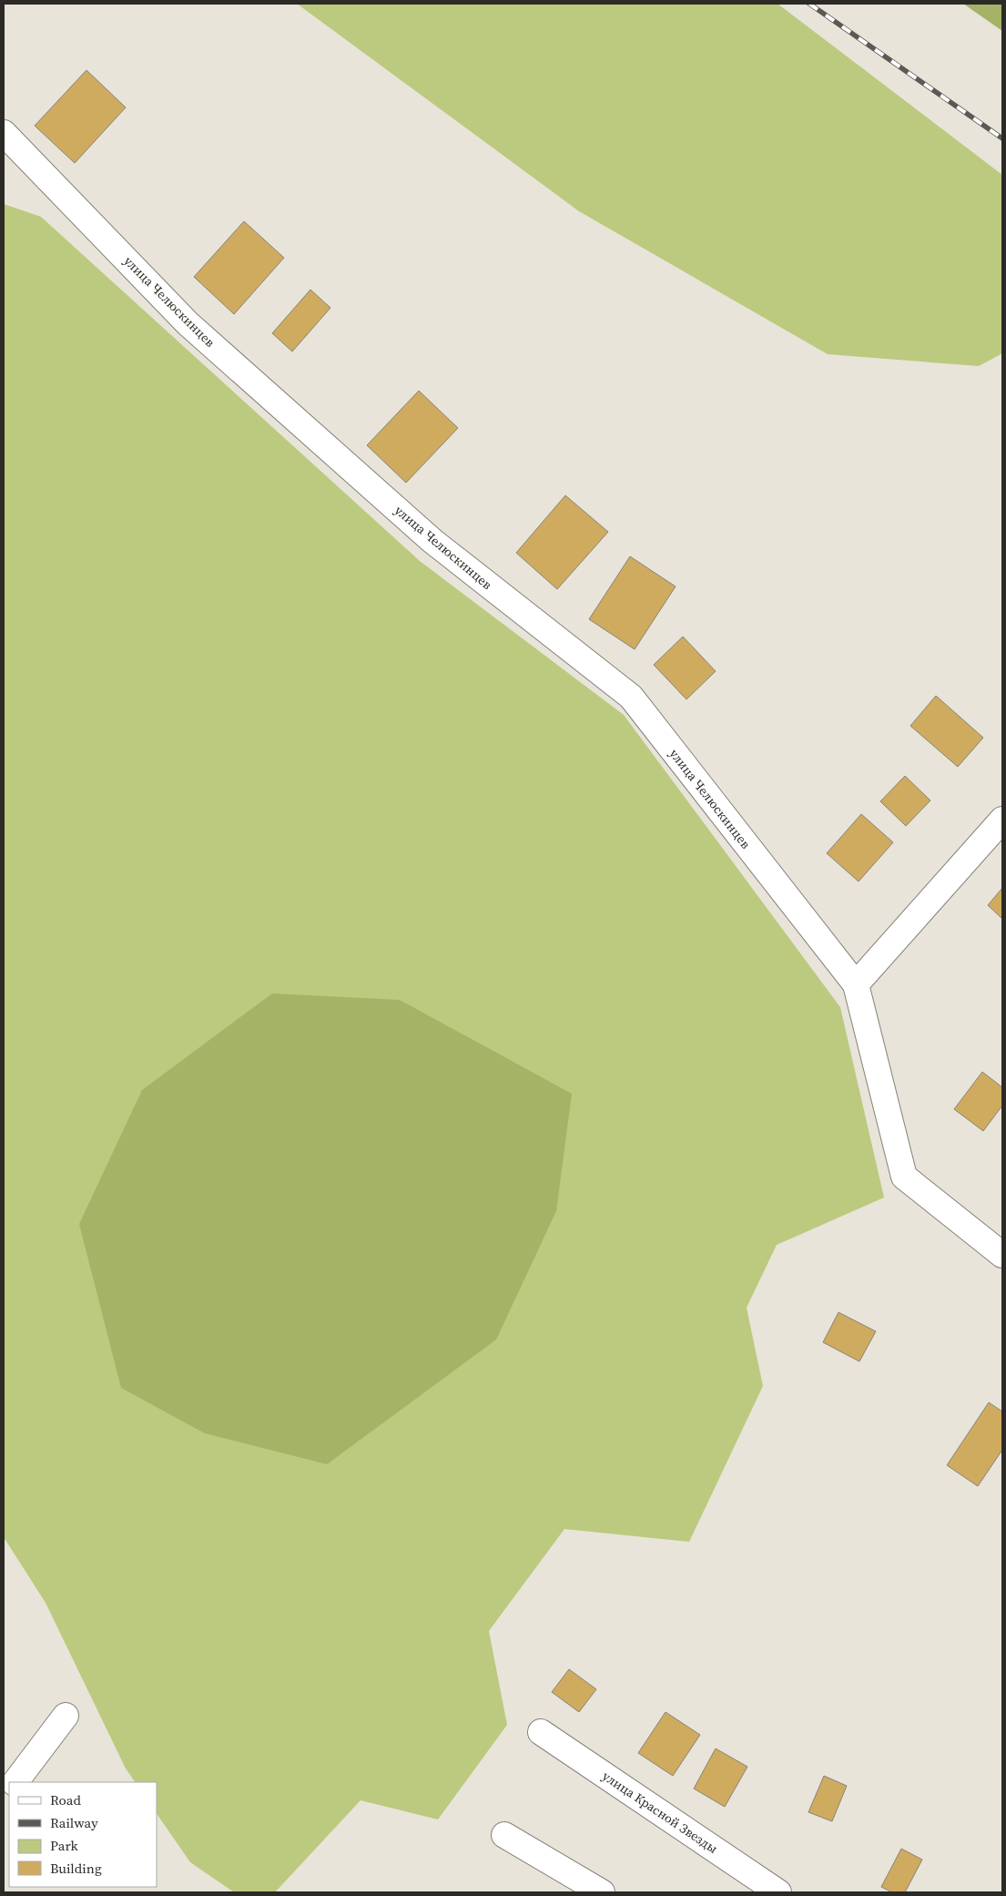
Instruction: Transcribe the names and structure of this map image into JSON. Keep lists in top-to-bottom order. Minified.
{"streets":{"street":["улица Челюскинцев","улица Красной Звезды"]},"legend":["Road","Railway","Park","Building"]}
